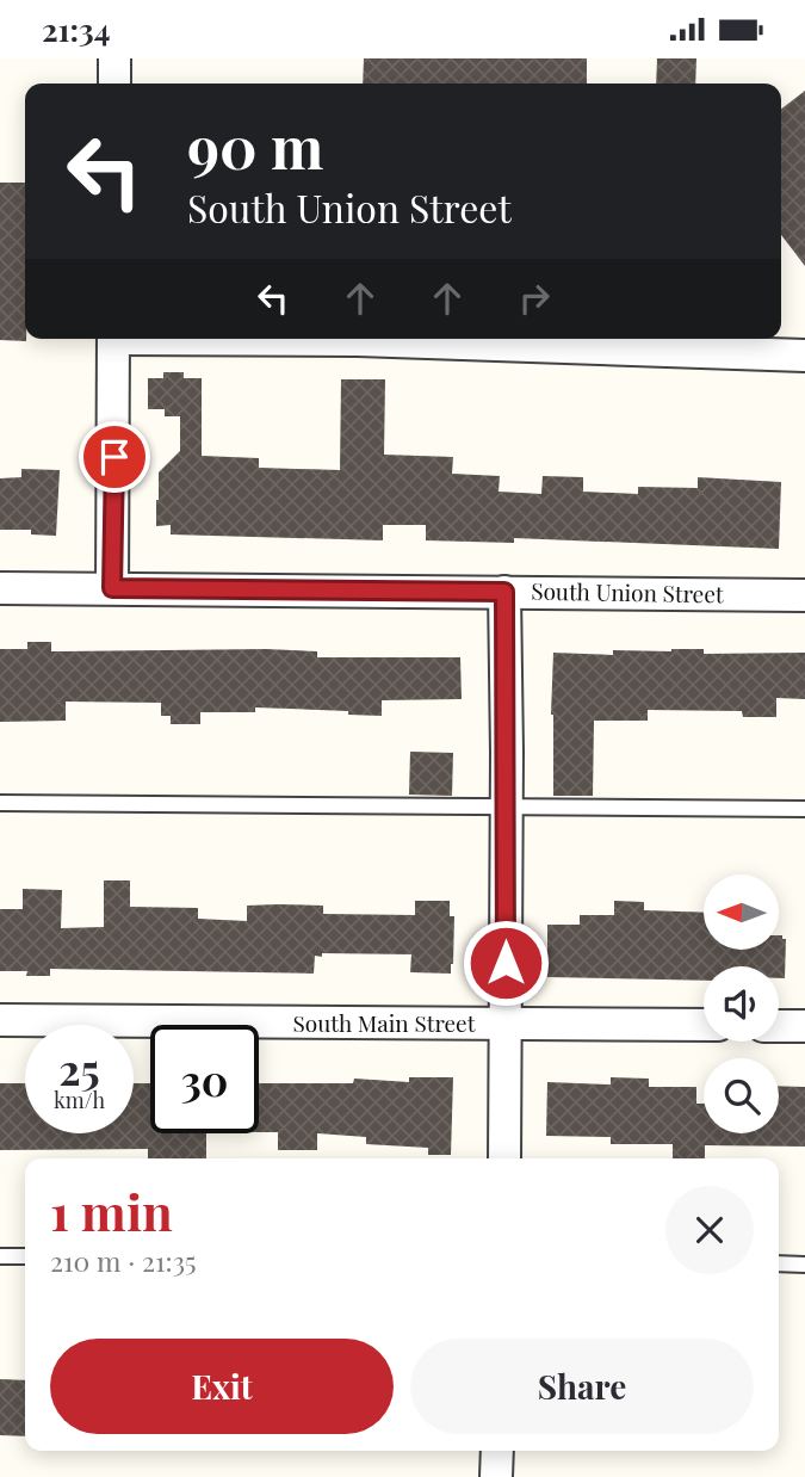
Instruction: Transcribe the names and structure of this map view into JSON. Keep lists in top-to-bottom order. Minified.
{"streets":{"street":["South Union Street","South Main Street"]},"north":"left","page":{"status":"21:34","turn":["90 m","South Union Street"],"speed":"25 km/h","limit":"30","heading":["1 min","210 m · 21:35"],"buttons":["Exit","Share"]}}
